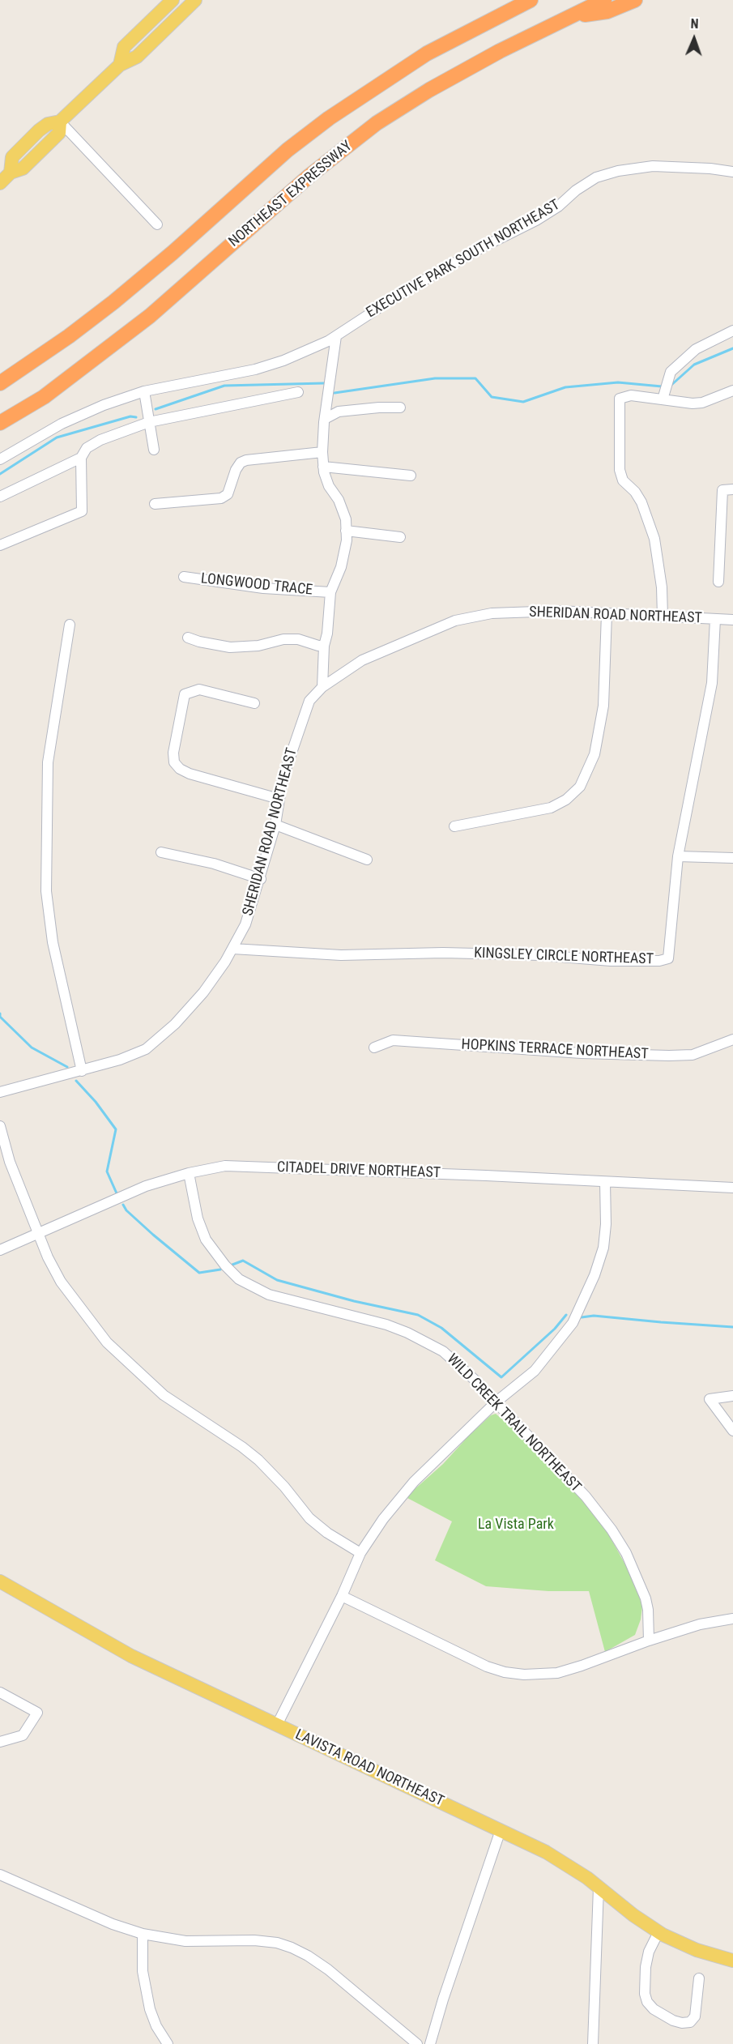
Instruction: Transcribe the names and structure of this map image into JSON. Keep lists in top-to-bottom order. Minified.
{"streets":{"highway":["NORTHEAST EXPRESSWAY"],"main road":["LAVISTA ROAD NORTHEAST"],"street":["EXECUTIVE PARK SOUTH NORTHEAST","LONGWOOD TRACE","SHERIDAN ROAD NORTHEAST","KINGSLEY CIRCLE NORTHEAST","HOPKINS TERRACE NORTHEAST","CITADEL DRIVE NORTHEAST","WILD CREEK TRAIL NORTHEAST"]},"crossings":[["SHERIDAN ROAD NORTHEAST","KINGSLEY CIRCLE NORTHEAST"],["CITADEL DRIVE NORTHEAST","WILD CREEK TRAIL NORTHEAST"]],"parks":["La Vista Park"],"north":"top"}
